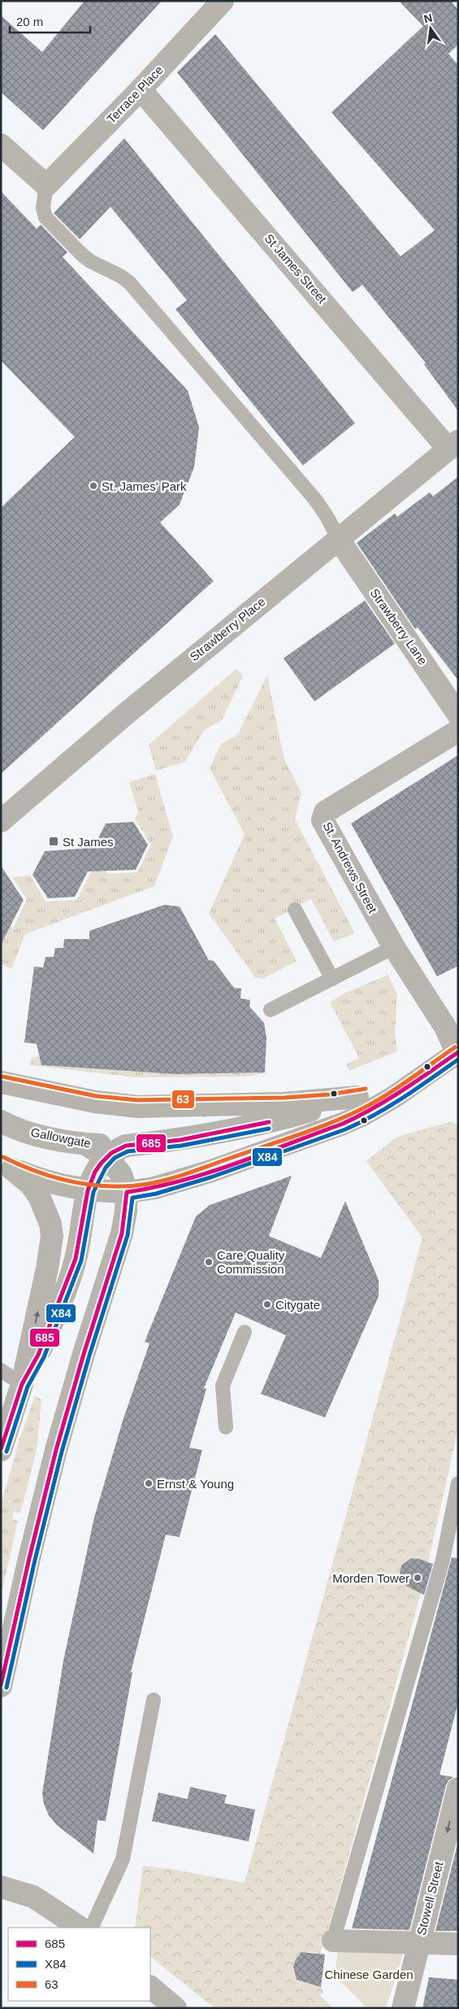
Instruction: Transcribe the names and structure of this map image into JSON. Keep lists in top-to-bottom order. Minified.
{"streets":{"main road":["Terrace Place","Strawberry Place","Gallowgate"],"street":["St James Street","Strawberry Lane","St. Andrews Street","Stowell Street"]},"crossings":[["Terrace Place","St James Street"],["St James Street","Strawberry Place"],["Strawberry Lane","Strawberry Place"],["St. Andrews Street","Gallowgate"]],"one_way":["Stowell Street"],"parks":["Chinese Garden"],"places":{"other":["St. James' Park","Care Quality Commission","Citygate","Ernst & Young","Morden Tower"],"transit":["St James"]},"lines":["transit line 63","transit line 685","transit line X84"],"legend":["685","X84","63"],"scale_bar":"20 m","north":"top"}
